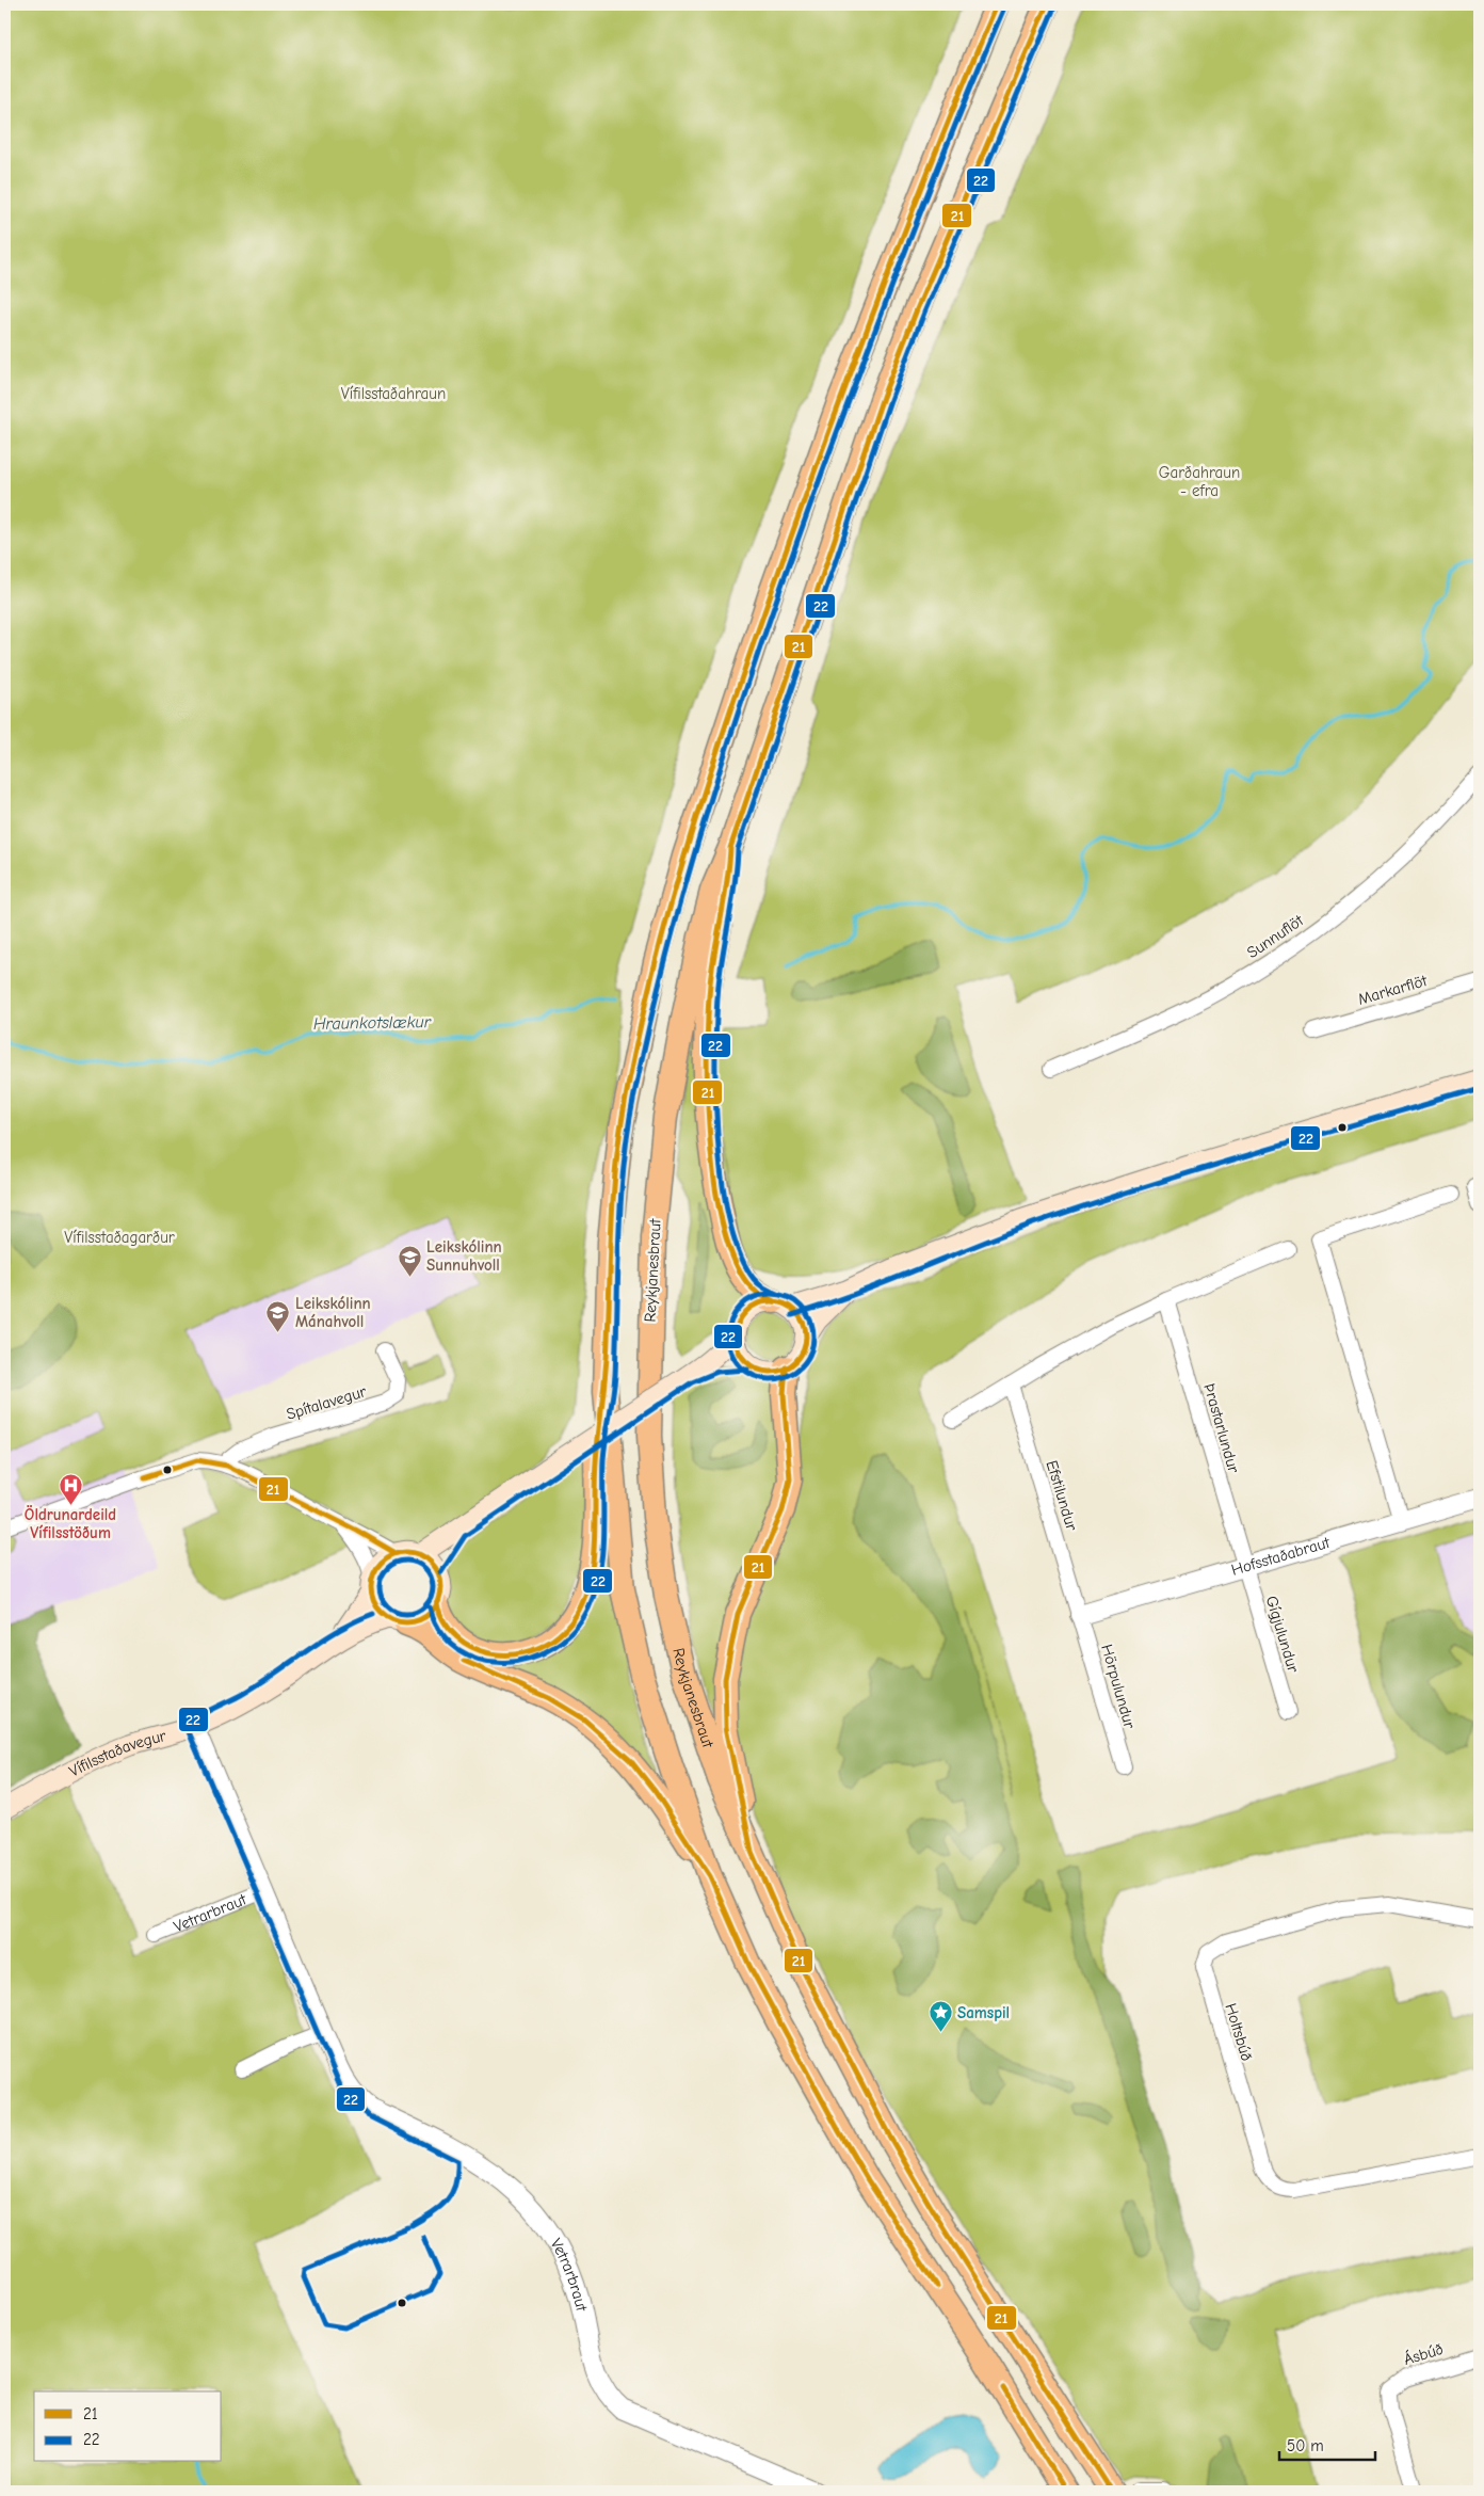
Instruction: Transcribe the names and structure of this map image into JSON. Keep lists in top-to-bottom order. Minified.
{"streets":{"highway":["Reykjanesbraut"],"main road":["Vífilsstaðavegur"],"street":["Sunnuflöt","Markarflöt","Spítalavegur","Þrastarlundur","Efstilundur","Hofsstaðabraut","Gígjulundur","Hörpulundur","Vetrarbraut","Holtsbúð","Ásbúð"]},"crossings":[["Þrastarlundur","Hofsstaðabraut"],["Þrastarlundur","Gígjulundur"],["Efstilundur","Hofsstaðabraut"],["Efstilundur","Hörpulundur"],["Hofsstaðabraut","Gígjulundur"],["Hofsstaðabraut","Hörpulundur"],["Vífilsstaðavegur","Vetrarbraut"]],"water":["Hraunkotslækur"],"parks":["Vífilsstaðahraun","Garðahraun - efra","Vífilsstaðagarður"],"places":{"school or university":["Leikskólinn Sunnuhvoll","Leikskólinn Mánahvoll"],"hospital":["Öldrunardeild Vífilsstöðum"],"place":["Samspil"]},"lines":["transit line 21","transit line 22"],"legend":["21","22"],"scale_bar":"50 m"}
